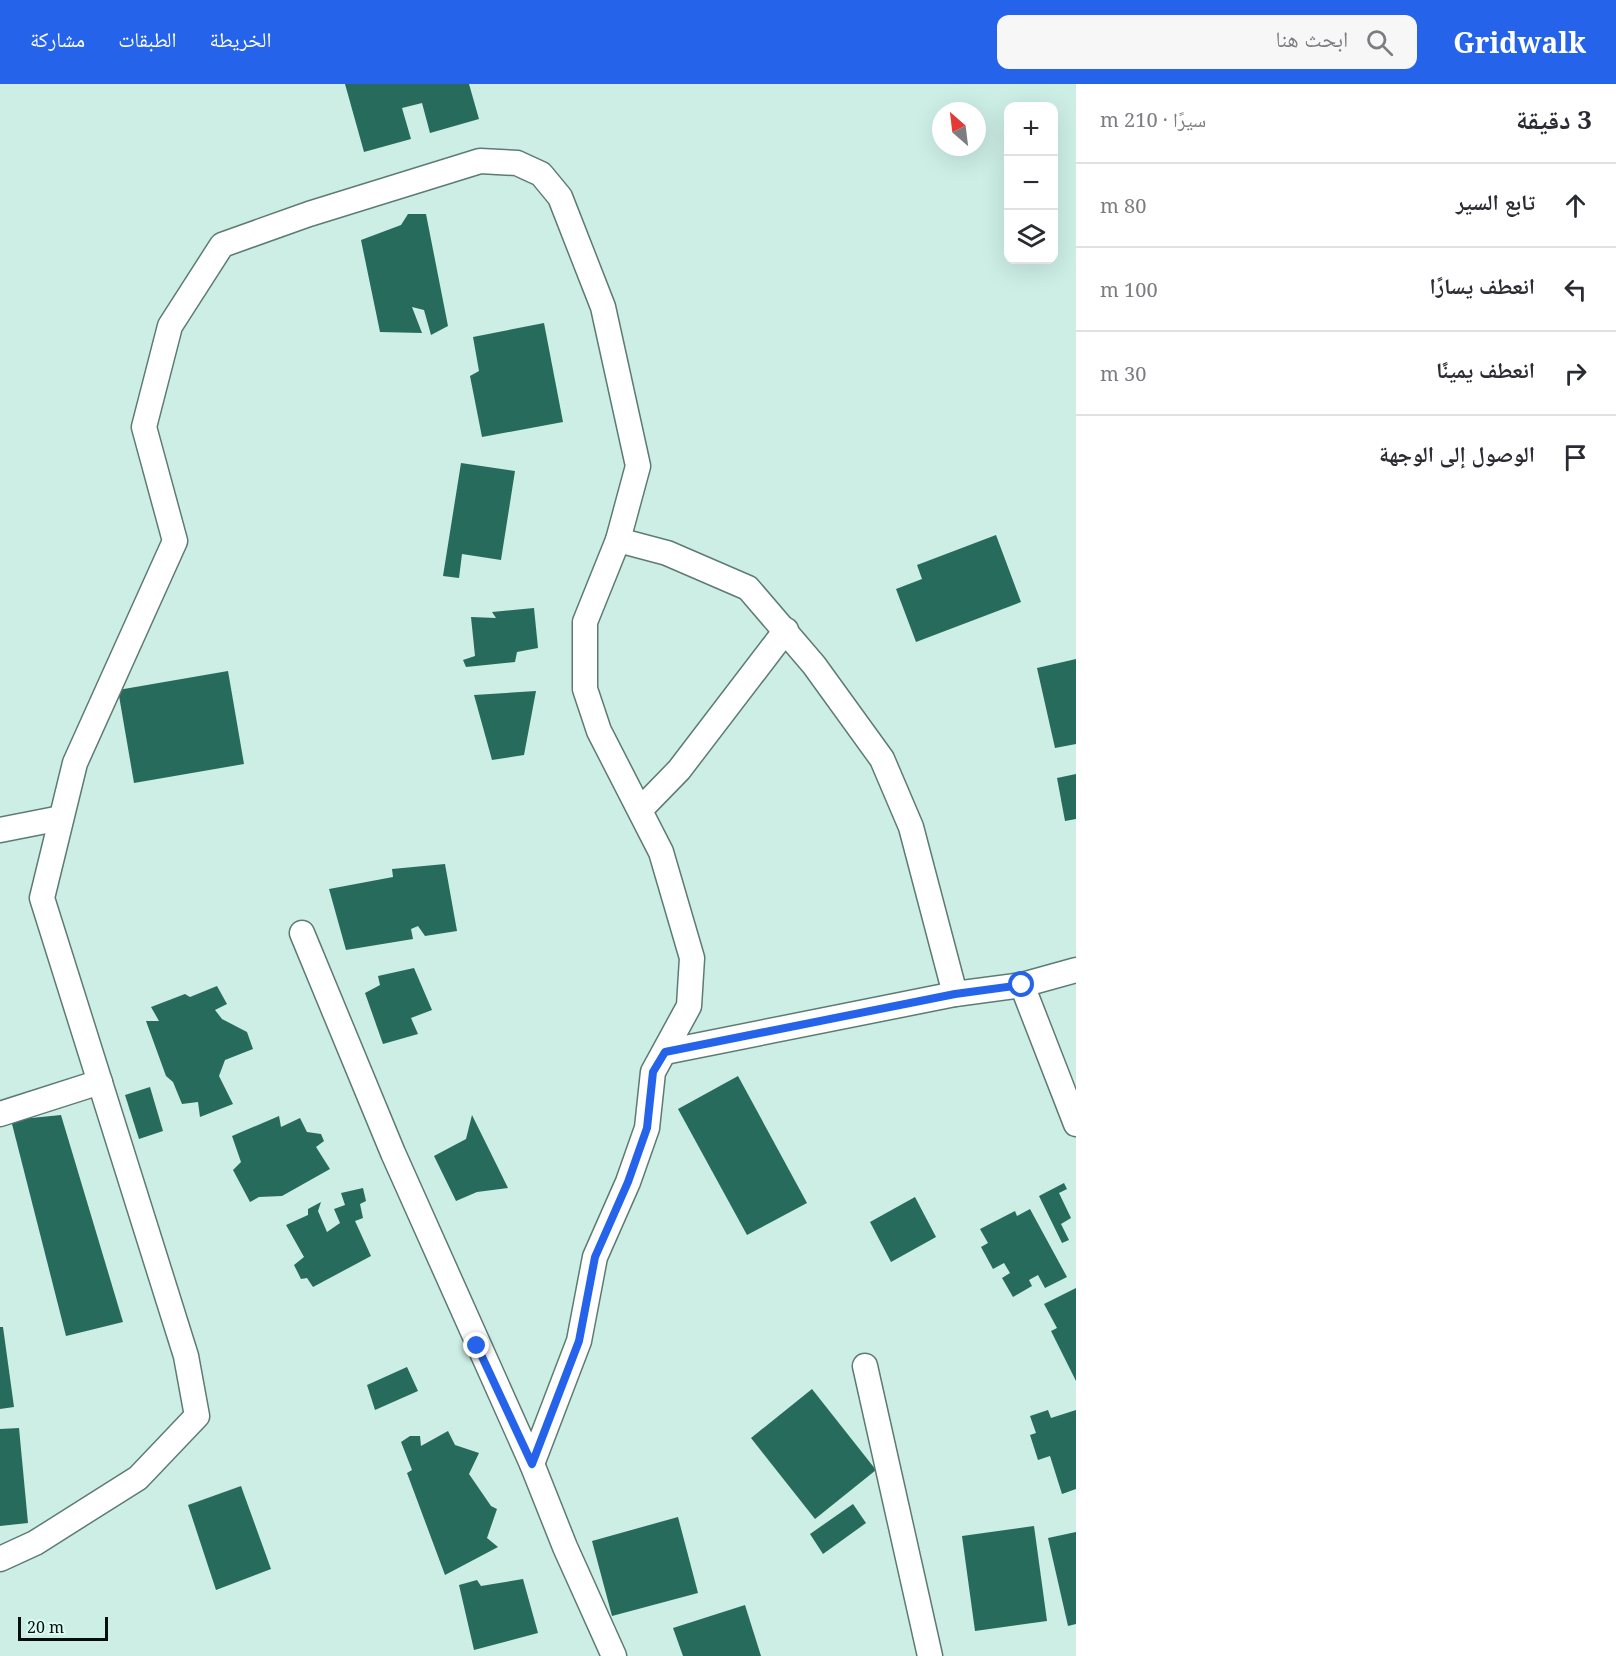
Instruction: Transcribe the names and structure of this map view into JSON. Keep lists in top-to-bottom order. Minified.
{"scale_bar":"20 m","north":"top left","page":{"header":"Gridwalk","search":"ابحث هنا","nav":["الخريطة","الطبقات","مشاركة"],"heading":["3 دقيقة","سيرًا · 210 m"],"map_buttons":["+","−"],"list":[["تابع السير","80 m"],["انعطف يسارًا","100 m"],["انعطف يمينًا","30 m"],"الوصول إلى الوجهة"],"scale":"20 m"}}
